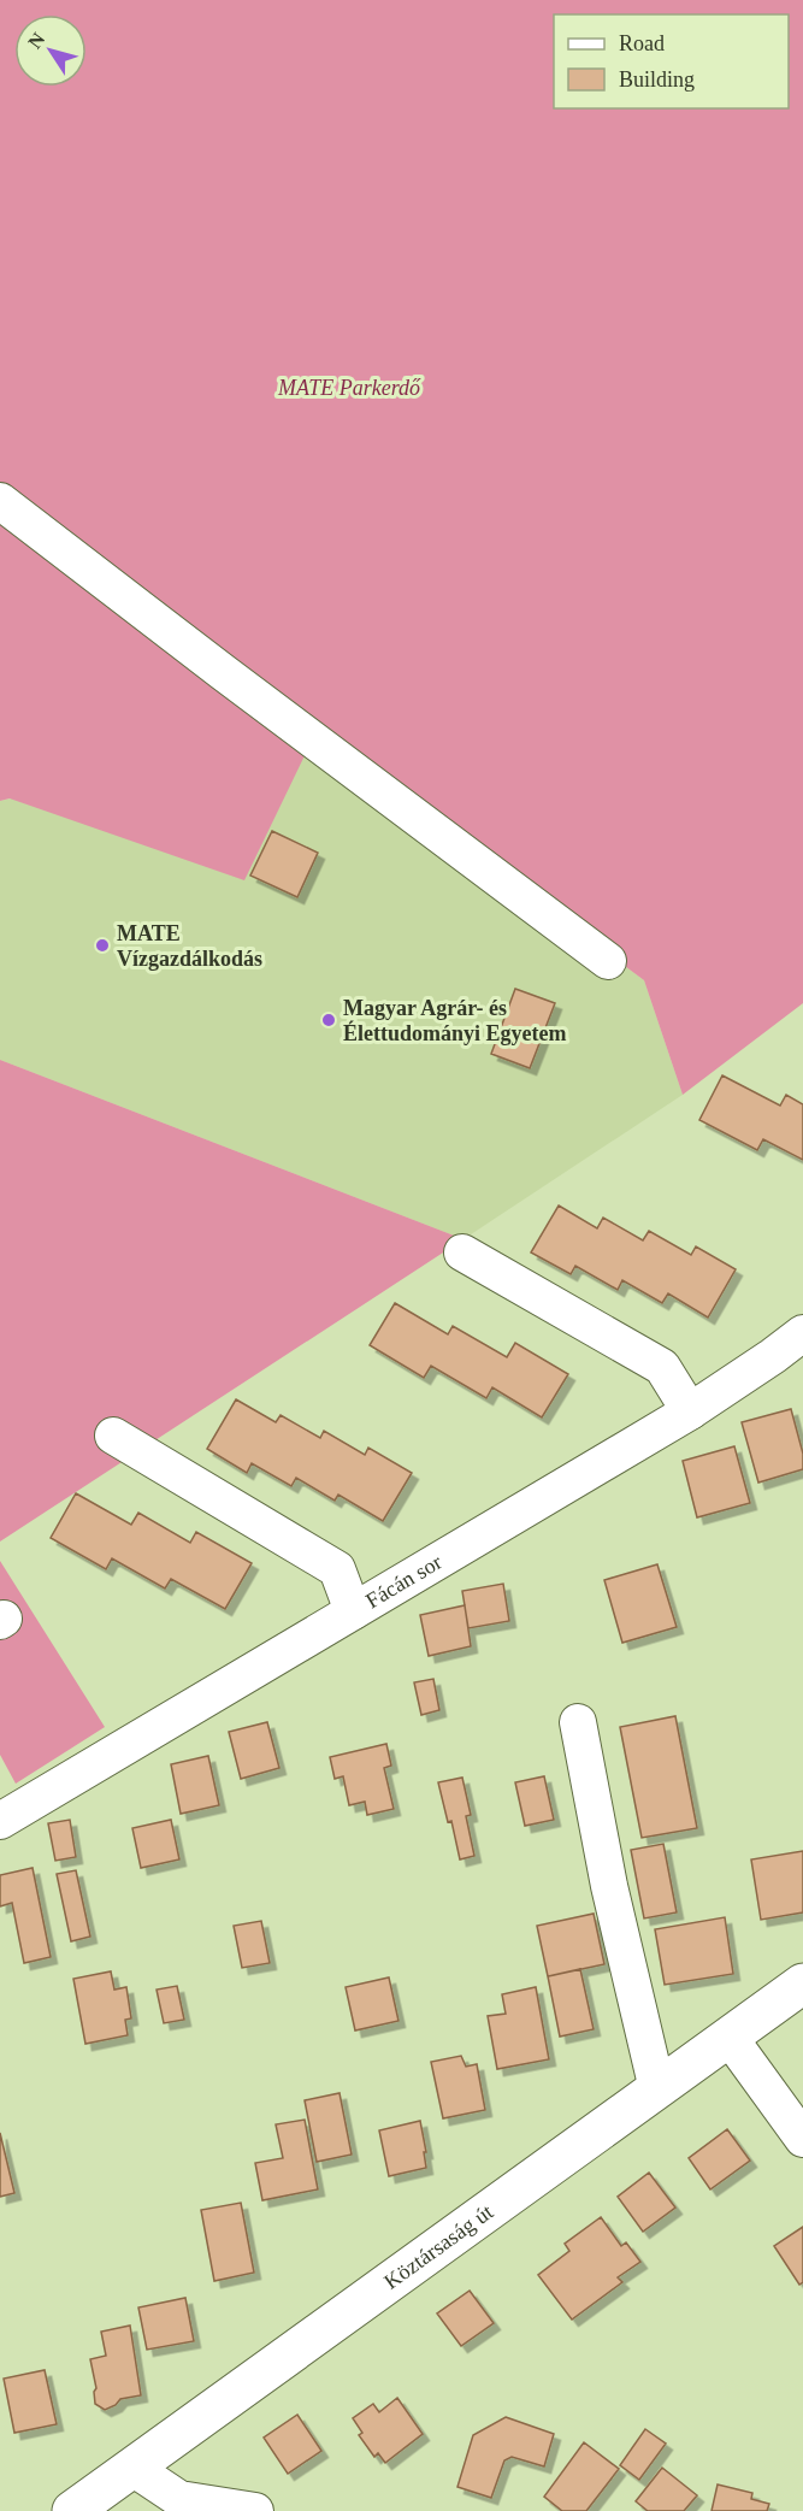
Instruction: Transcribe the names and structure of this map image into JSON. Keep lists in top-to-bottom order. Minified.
{"streets":{"main road":["Köztársaság út"],"street":["Fácán sor"]},"parks":["MATE Parkerdő"],"places":["MATE Vízgazdálkodás","Magyar Agrár- és Élettudományi Egyetem"],"legend":["Road","Building"],"north":"top left"}
